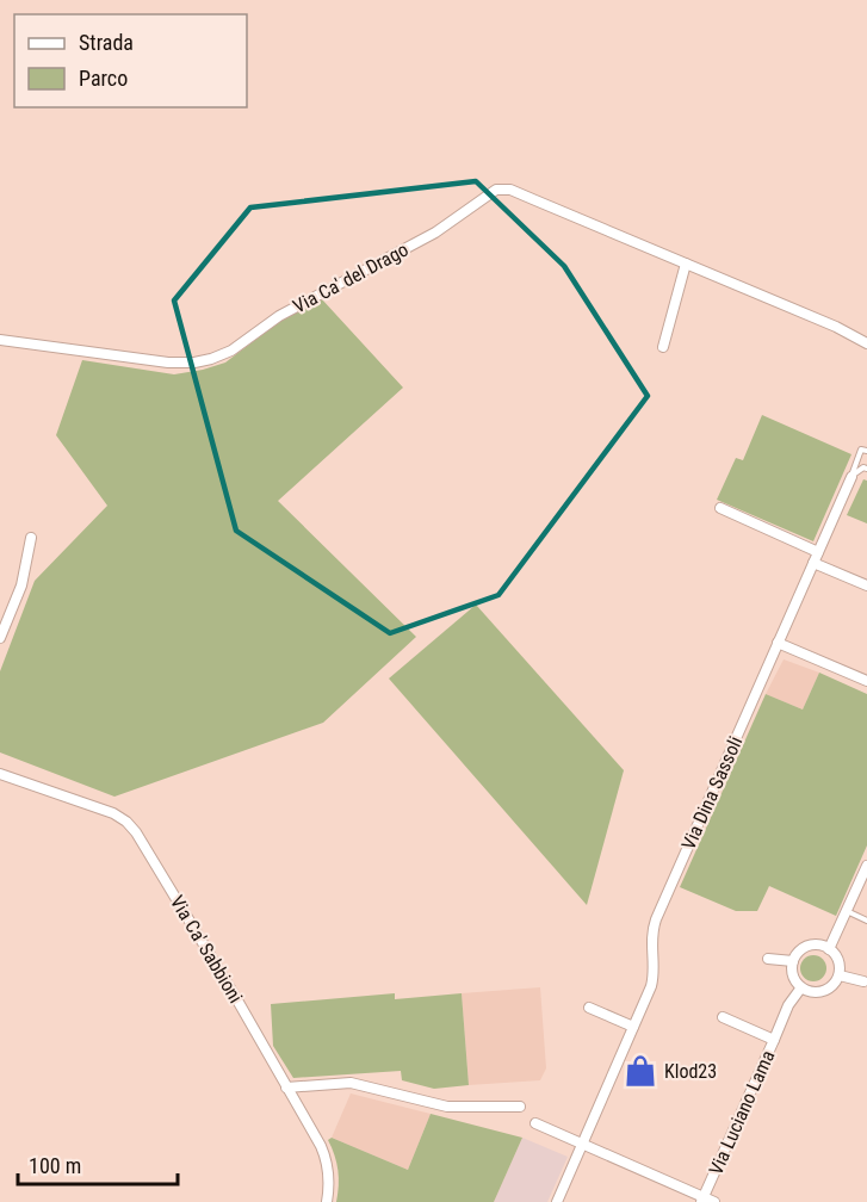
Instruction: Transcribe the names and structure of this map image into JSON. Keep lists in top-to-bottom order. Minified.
{"streets":{"street":["Via Ca' del Drago","Via Dina Sassoli","Via Ca' Sabbioni","Via Luciano Lama"]},"crossings":[["Via Dina Sassoli","Via Luciano Lama"]],"places":{"shop":["Klod23"]},"legend":["Strada","Parco"],"scale_bar":"100 m"}
